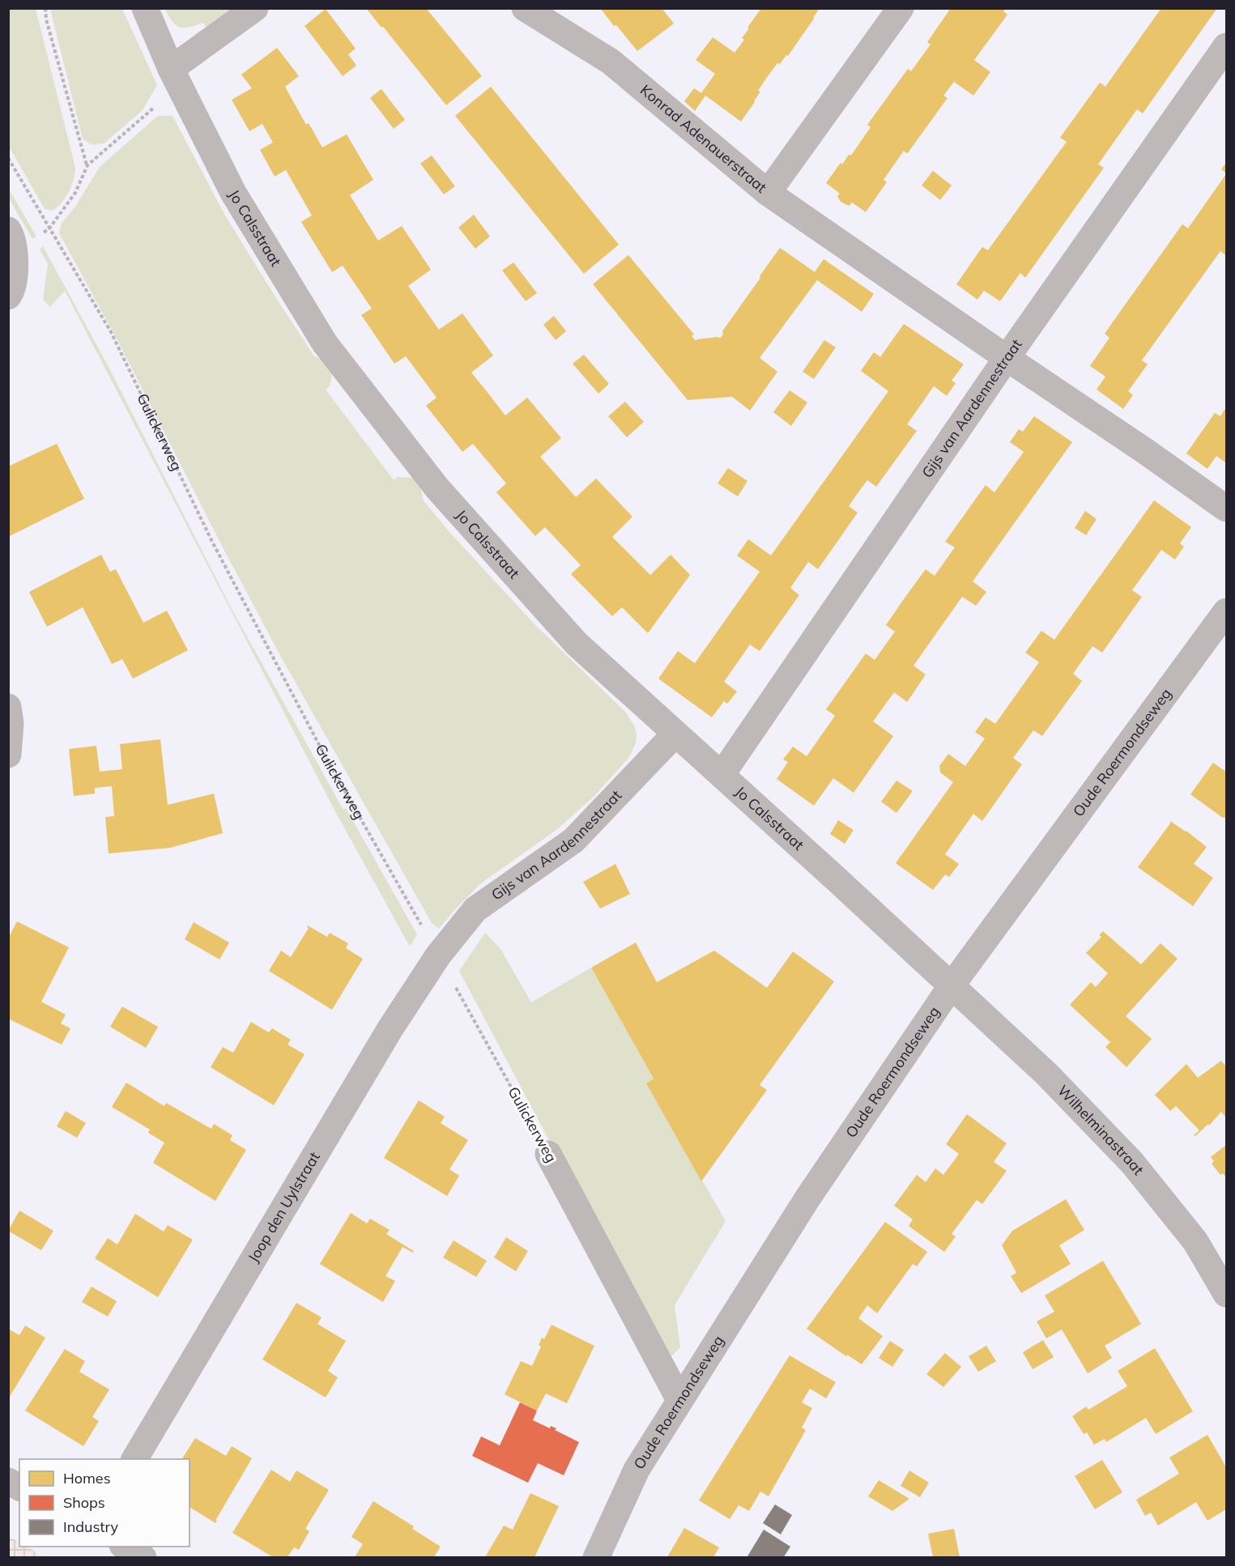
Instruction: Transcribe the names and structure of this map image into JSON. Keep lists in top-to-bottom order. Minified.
{"streets":{"street":["Konrad Adenauerstraat","Jo Calsstraat","Gijs van Aardennestraat","Gulickerweg","Oude Roermondseweg","Wilhelminastraat","Joop den Uylstraat"]},"crossings":[["Jo Calsstraat","Gijs van Aardennestraat"],["Jo Calsstraat","Oude Roermondseweg"],["Jo Calsstraat","Wilhelminastraat"],["Gijs van Aardennestraat","Gulickerweg"],["Gijs van Aardennestraat","Joop den Uylstraat"],["Gulickerweg","Oude Roermondseweg"],["Gulickerweg","Joop den Uylstraat"],["Oude Roermondseweg","Wilhelminastraat"]],"legend":["Homes","Shops","Industry"]}
